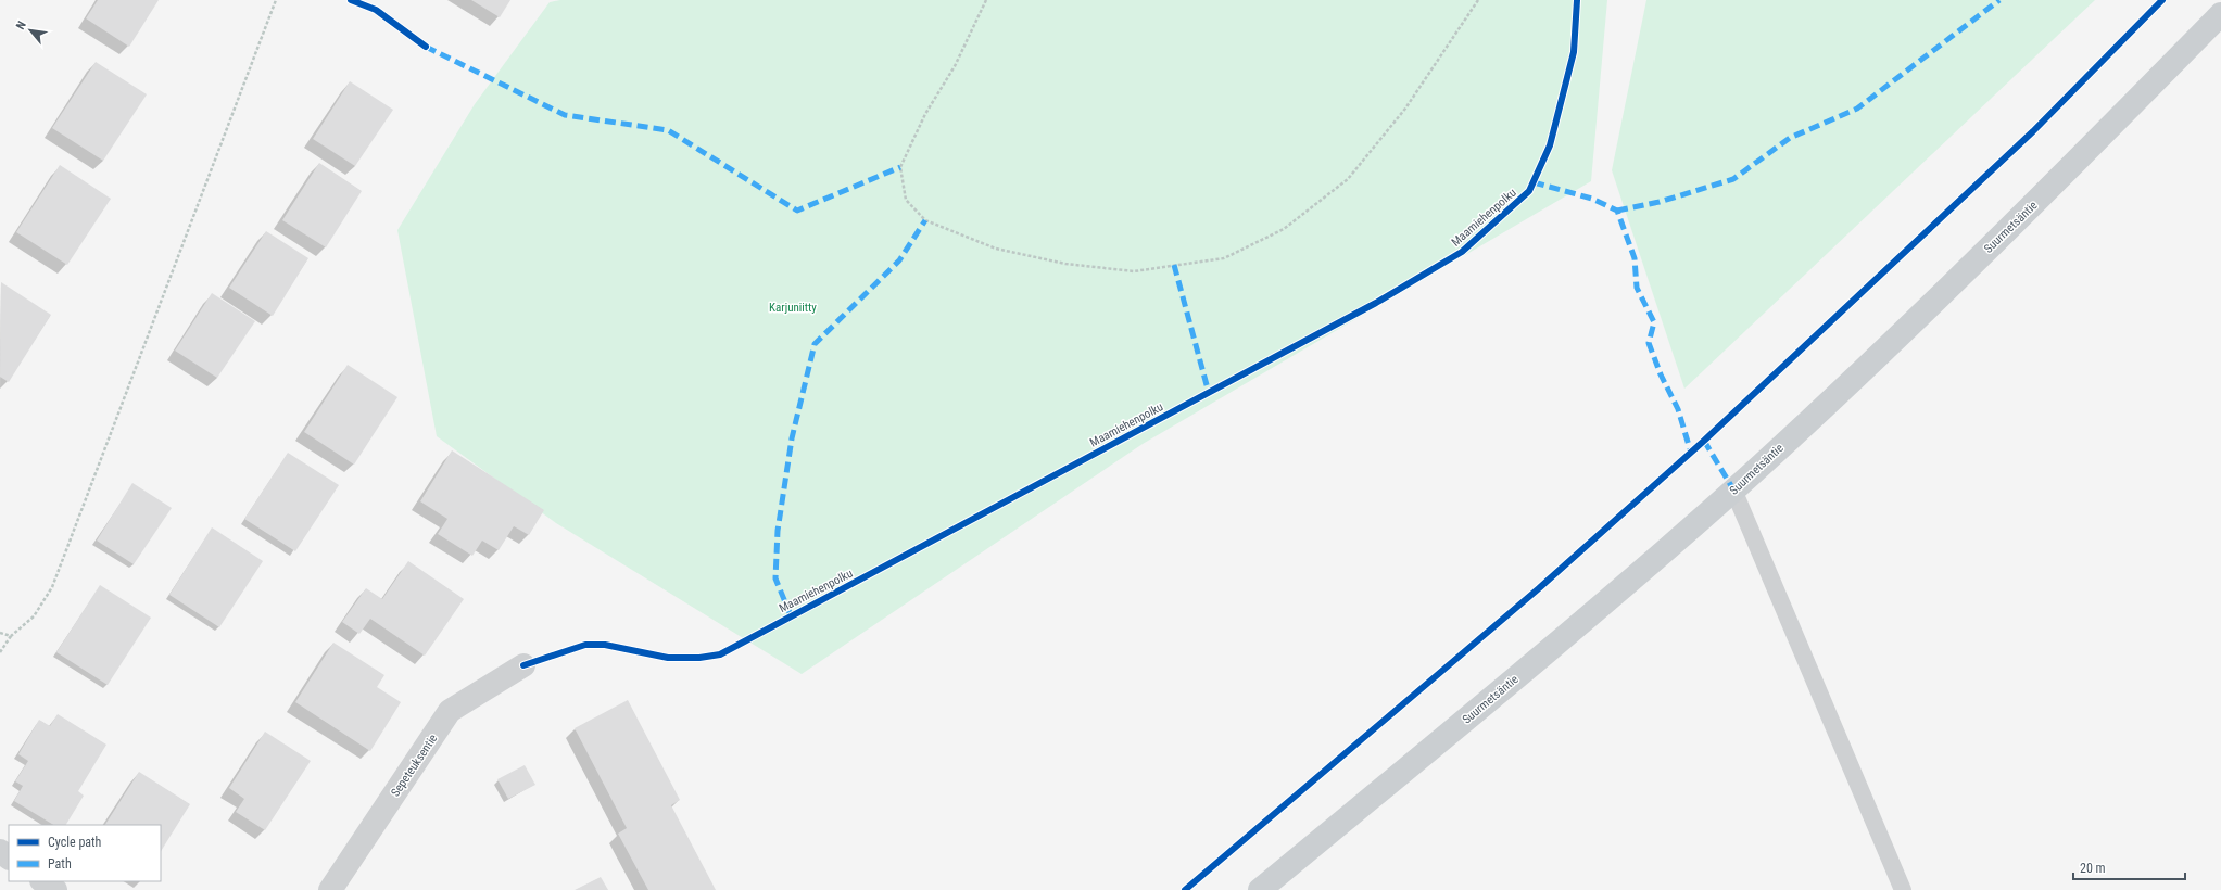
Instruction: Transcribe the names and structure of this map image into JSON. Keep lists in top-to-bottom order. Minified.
{"streets":{"main road":["Suurmetsäntie"],"street":["Sepeteuksentie"],"cycle path":["Maamiehenpolku"]},"parks":["Karjuniitty"],"legend":["Cycle path","Path"],"scale_bar":"20 m","north":"top left"}
